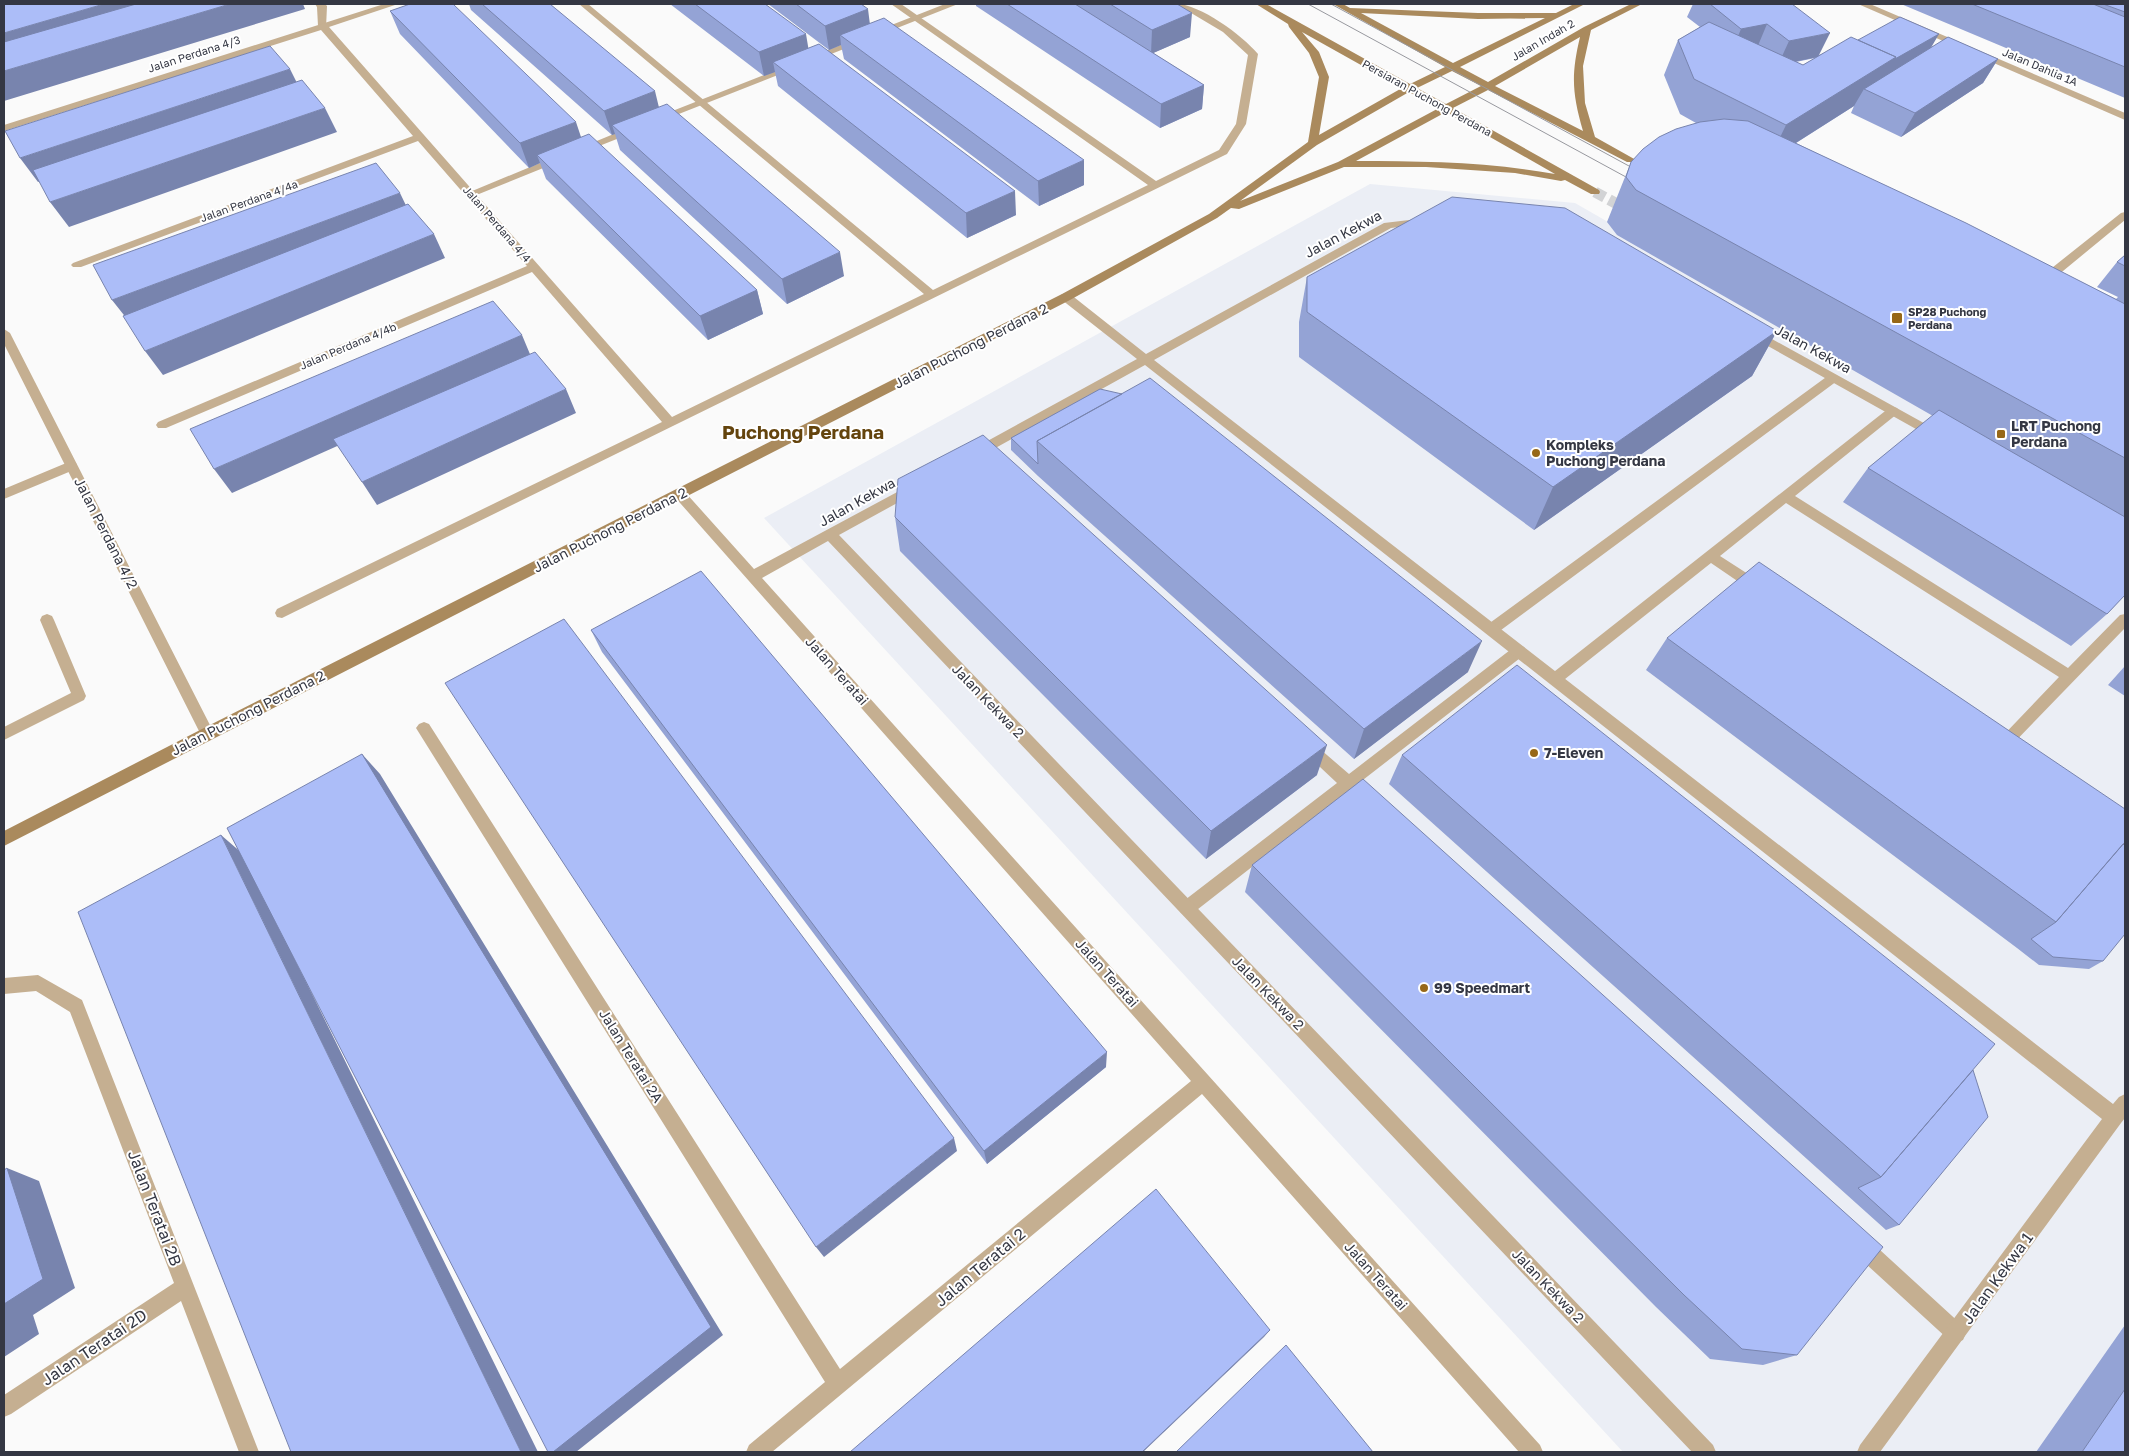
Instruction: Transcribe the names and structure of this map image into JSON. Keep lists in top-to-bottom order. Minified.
{"streets":{"street":["Jalan Indah 2","Jalan Perdana 4/3","Jalan Dahlia 1A","Persiaran Puchong Perdana","Jalan Perdana 4/4a","Jalan Perdana 4/4","Jalan Kekwa","Jalan Perdana 4/4b","Jalan Puchong Perdana 2","Jalan Perdana 4/2","Jalan Teratai","Jalan Kekwa 2","Jalan Teratai 2A","Jalan Teratai 2B","Jalan Teratai 2","Jalan Kekwa 1","Jalan Teratai 2D"]},"crossings":[["Jalan Indah 2","Persiaran Puchong Perdana"],["Jalan Indah 2","Jalan Puchong Perdana 2"],["Jalan Perdana 4/3","Jalan Perdana 4/4"],["Persiaran Puchong Perdana","Jalan Puchong Perdana 2"],["Jalan Perdana 4/4a","Jalan Perdana 4/4"],["Jalan Perdana 4/4","Jalan Perdana 4/4b"],["Jalan Kekwa","Jalan Teratai"],["Jalan Kekwa","Jalan Kekwa 2"],["Jalan Puchong Perdana 2","Jalan Perdana 4/2"],["Jalan Puchong Perdana 2","Jalan Teratai"],["Jalan Teratai","Jalan Teratai 2"],["Jalan Teratai 2A","Jalan Teratai 2"],["Jalan Teratai 2B","Jalan Teratai 2D"]],"districts":["Puchong Perdana"],"places":{"transit":["SP28 Puchong Perdana","LRT Puchong Perdana"],"other":["Kompleks Puchong Perdana","7-Eleven","99 Speedmart"]}}
